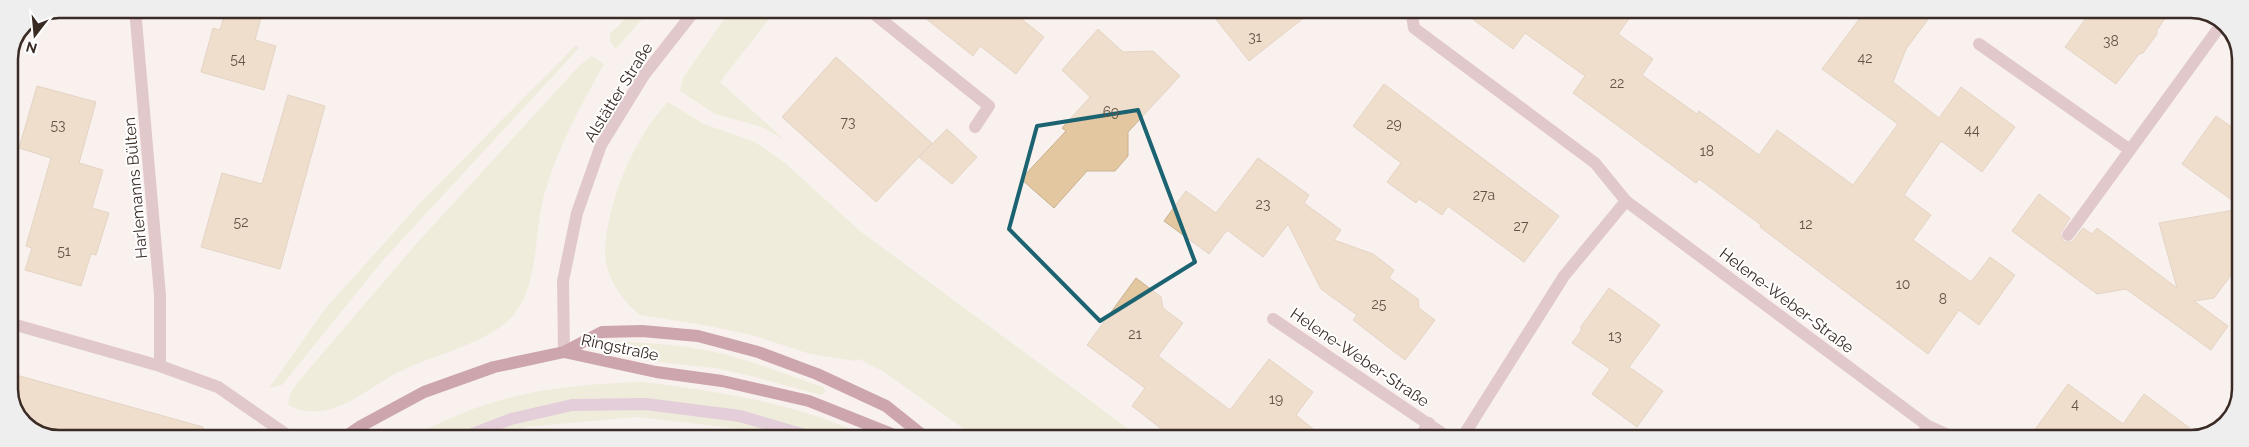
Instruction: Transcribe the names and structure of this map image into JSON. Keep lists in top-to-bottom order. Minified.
{"streets":{"main road":["Ringstraße"],"street":["Alstätter Straße","Harlemanns Bülten","Helene-Weber-Straße"]},"crossings":[["Alstätter Straße","Ringstraße"]],"house_numbers":["31","38","42","54","22","69","73","29","53","44","18","27a","23","52","12","27","51","10","8","25","21","13","19","4"],"north":"bottom"}
